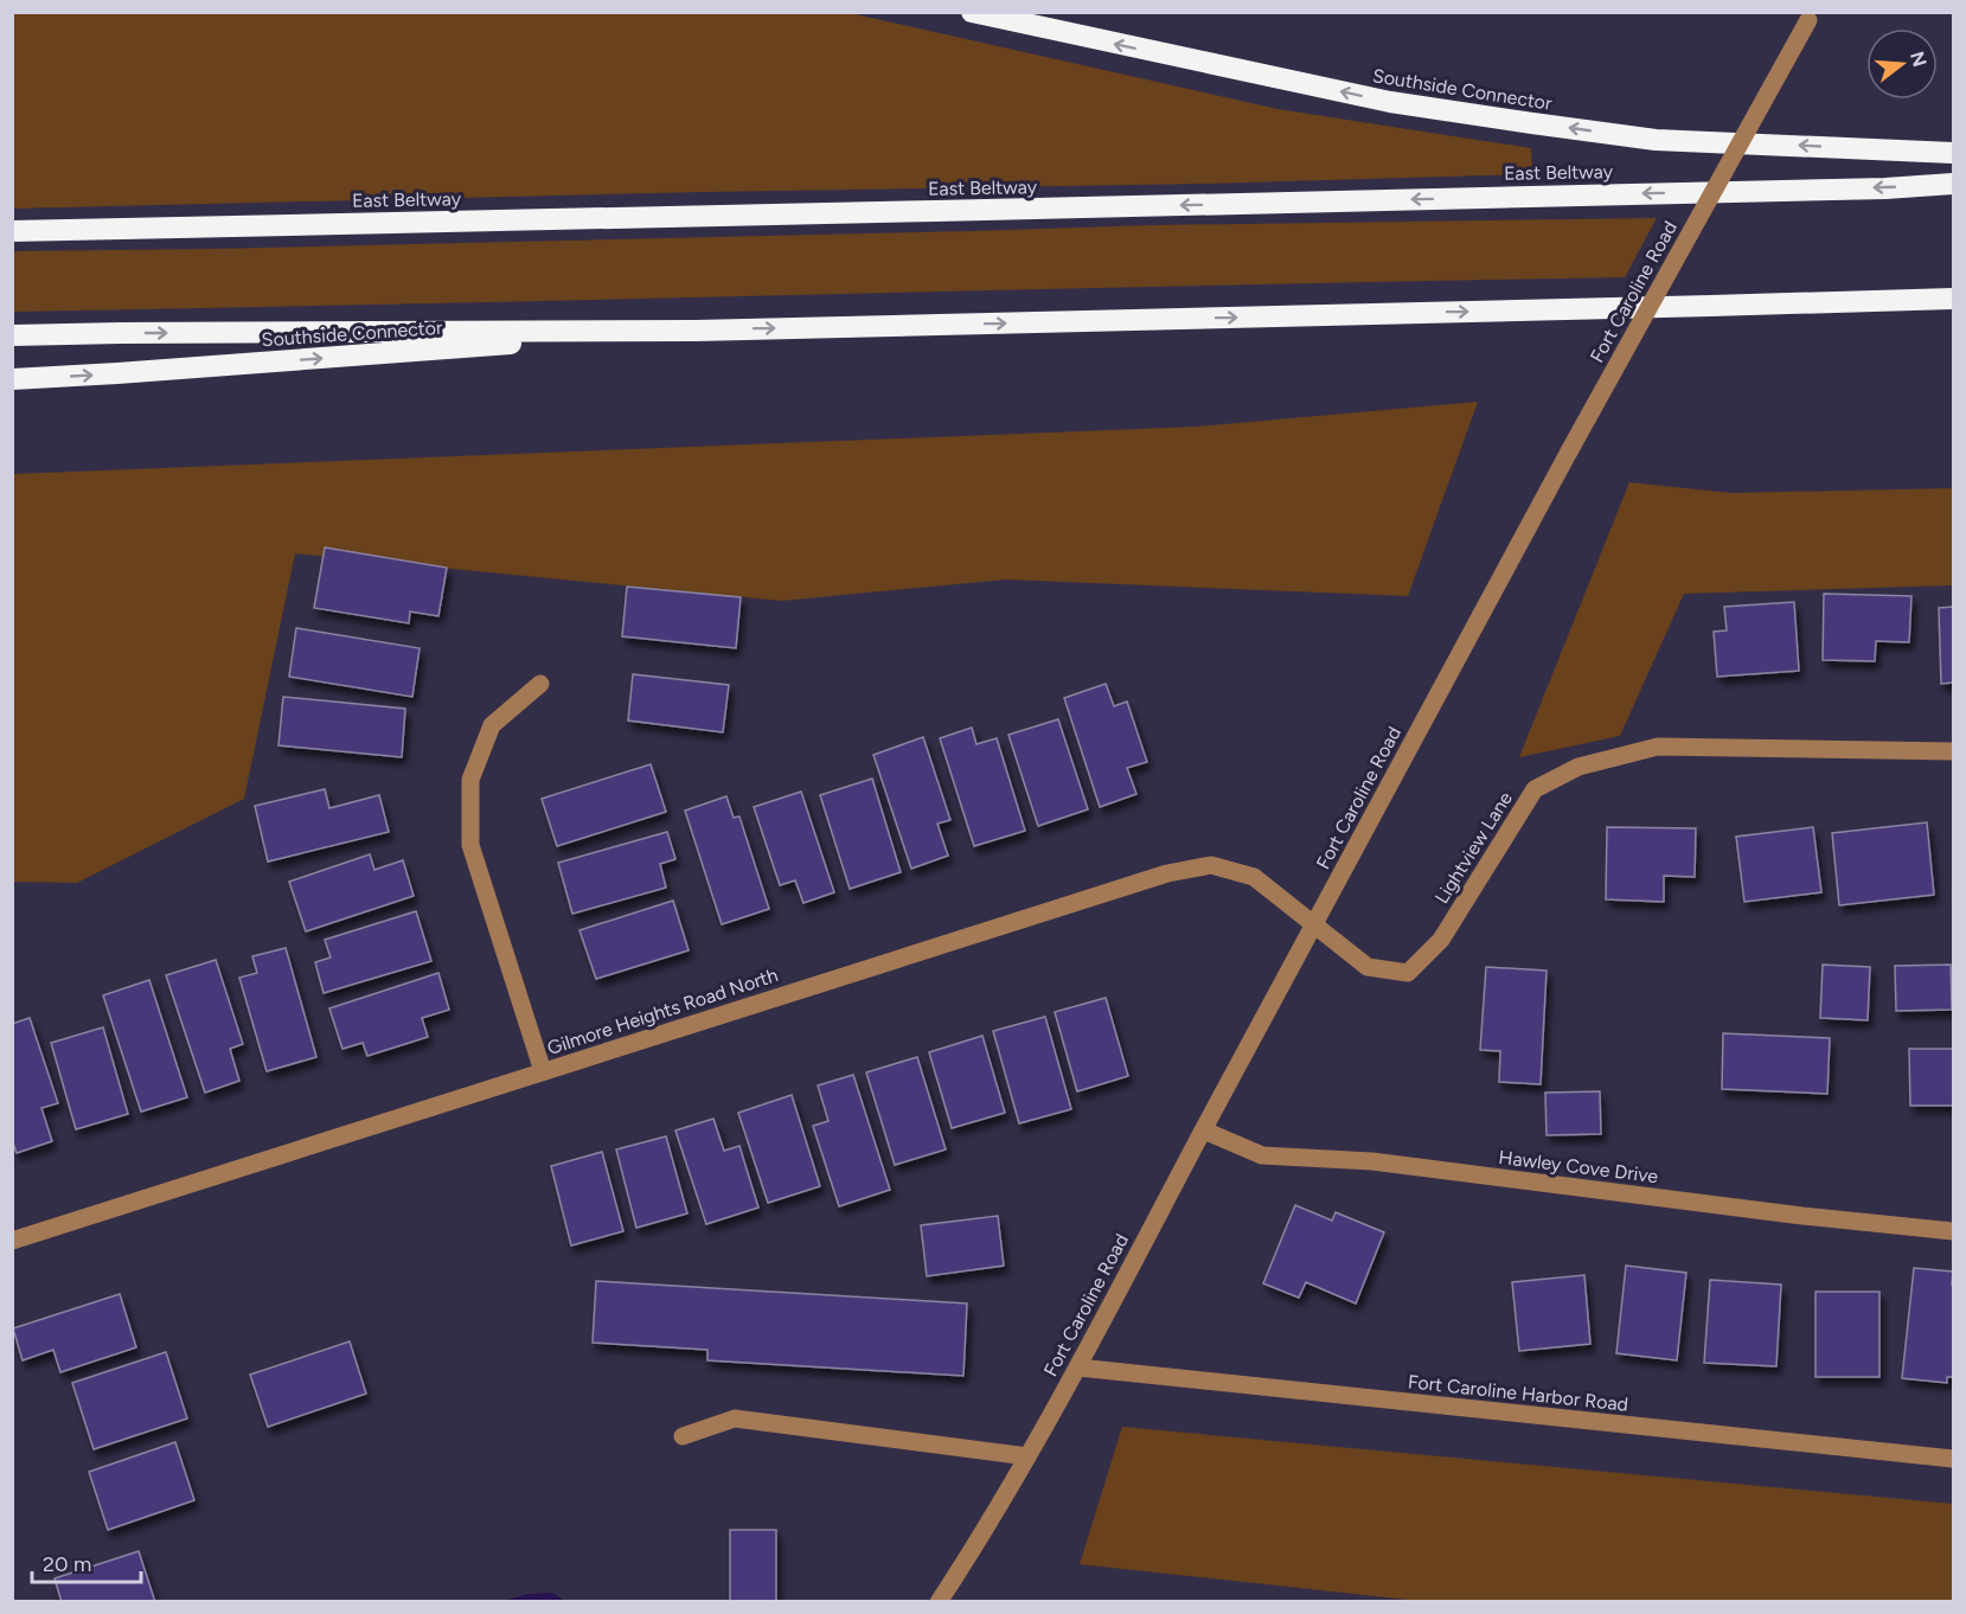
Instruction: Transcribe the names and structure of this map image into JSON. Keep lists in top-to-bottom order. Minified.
{"streets":{"highway":["Southside Connector","East Beltway"],"street":["Fort Caroline Road","Lightview Lane","Gilmore Heights Road North","Hawley Cove Drive","Fort Caroline Harbor Road"]},"crossings":[["Fort Caroline Road","Lightview Lane"],["Fort Caroline Road","Gilmore Heights Road North"],["Fort Caroline Road","Hawley Cove Drive"],["Fort Caroline Road","Fort Caroline Harbor Road"],["Lightview Lane","Gilmore Heights Road North"]],"scale_bar":"20 m","north":"right"}
